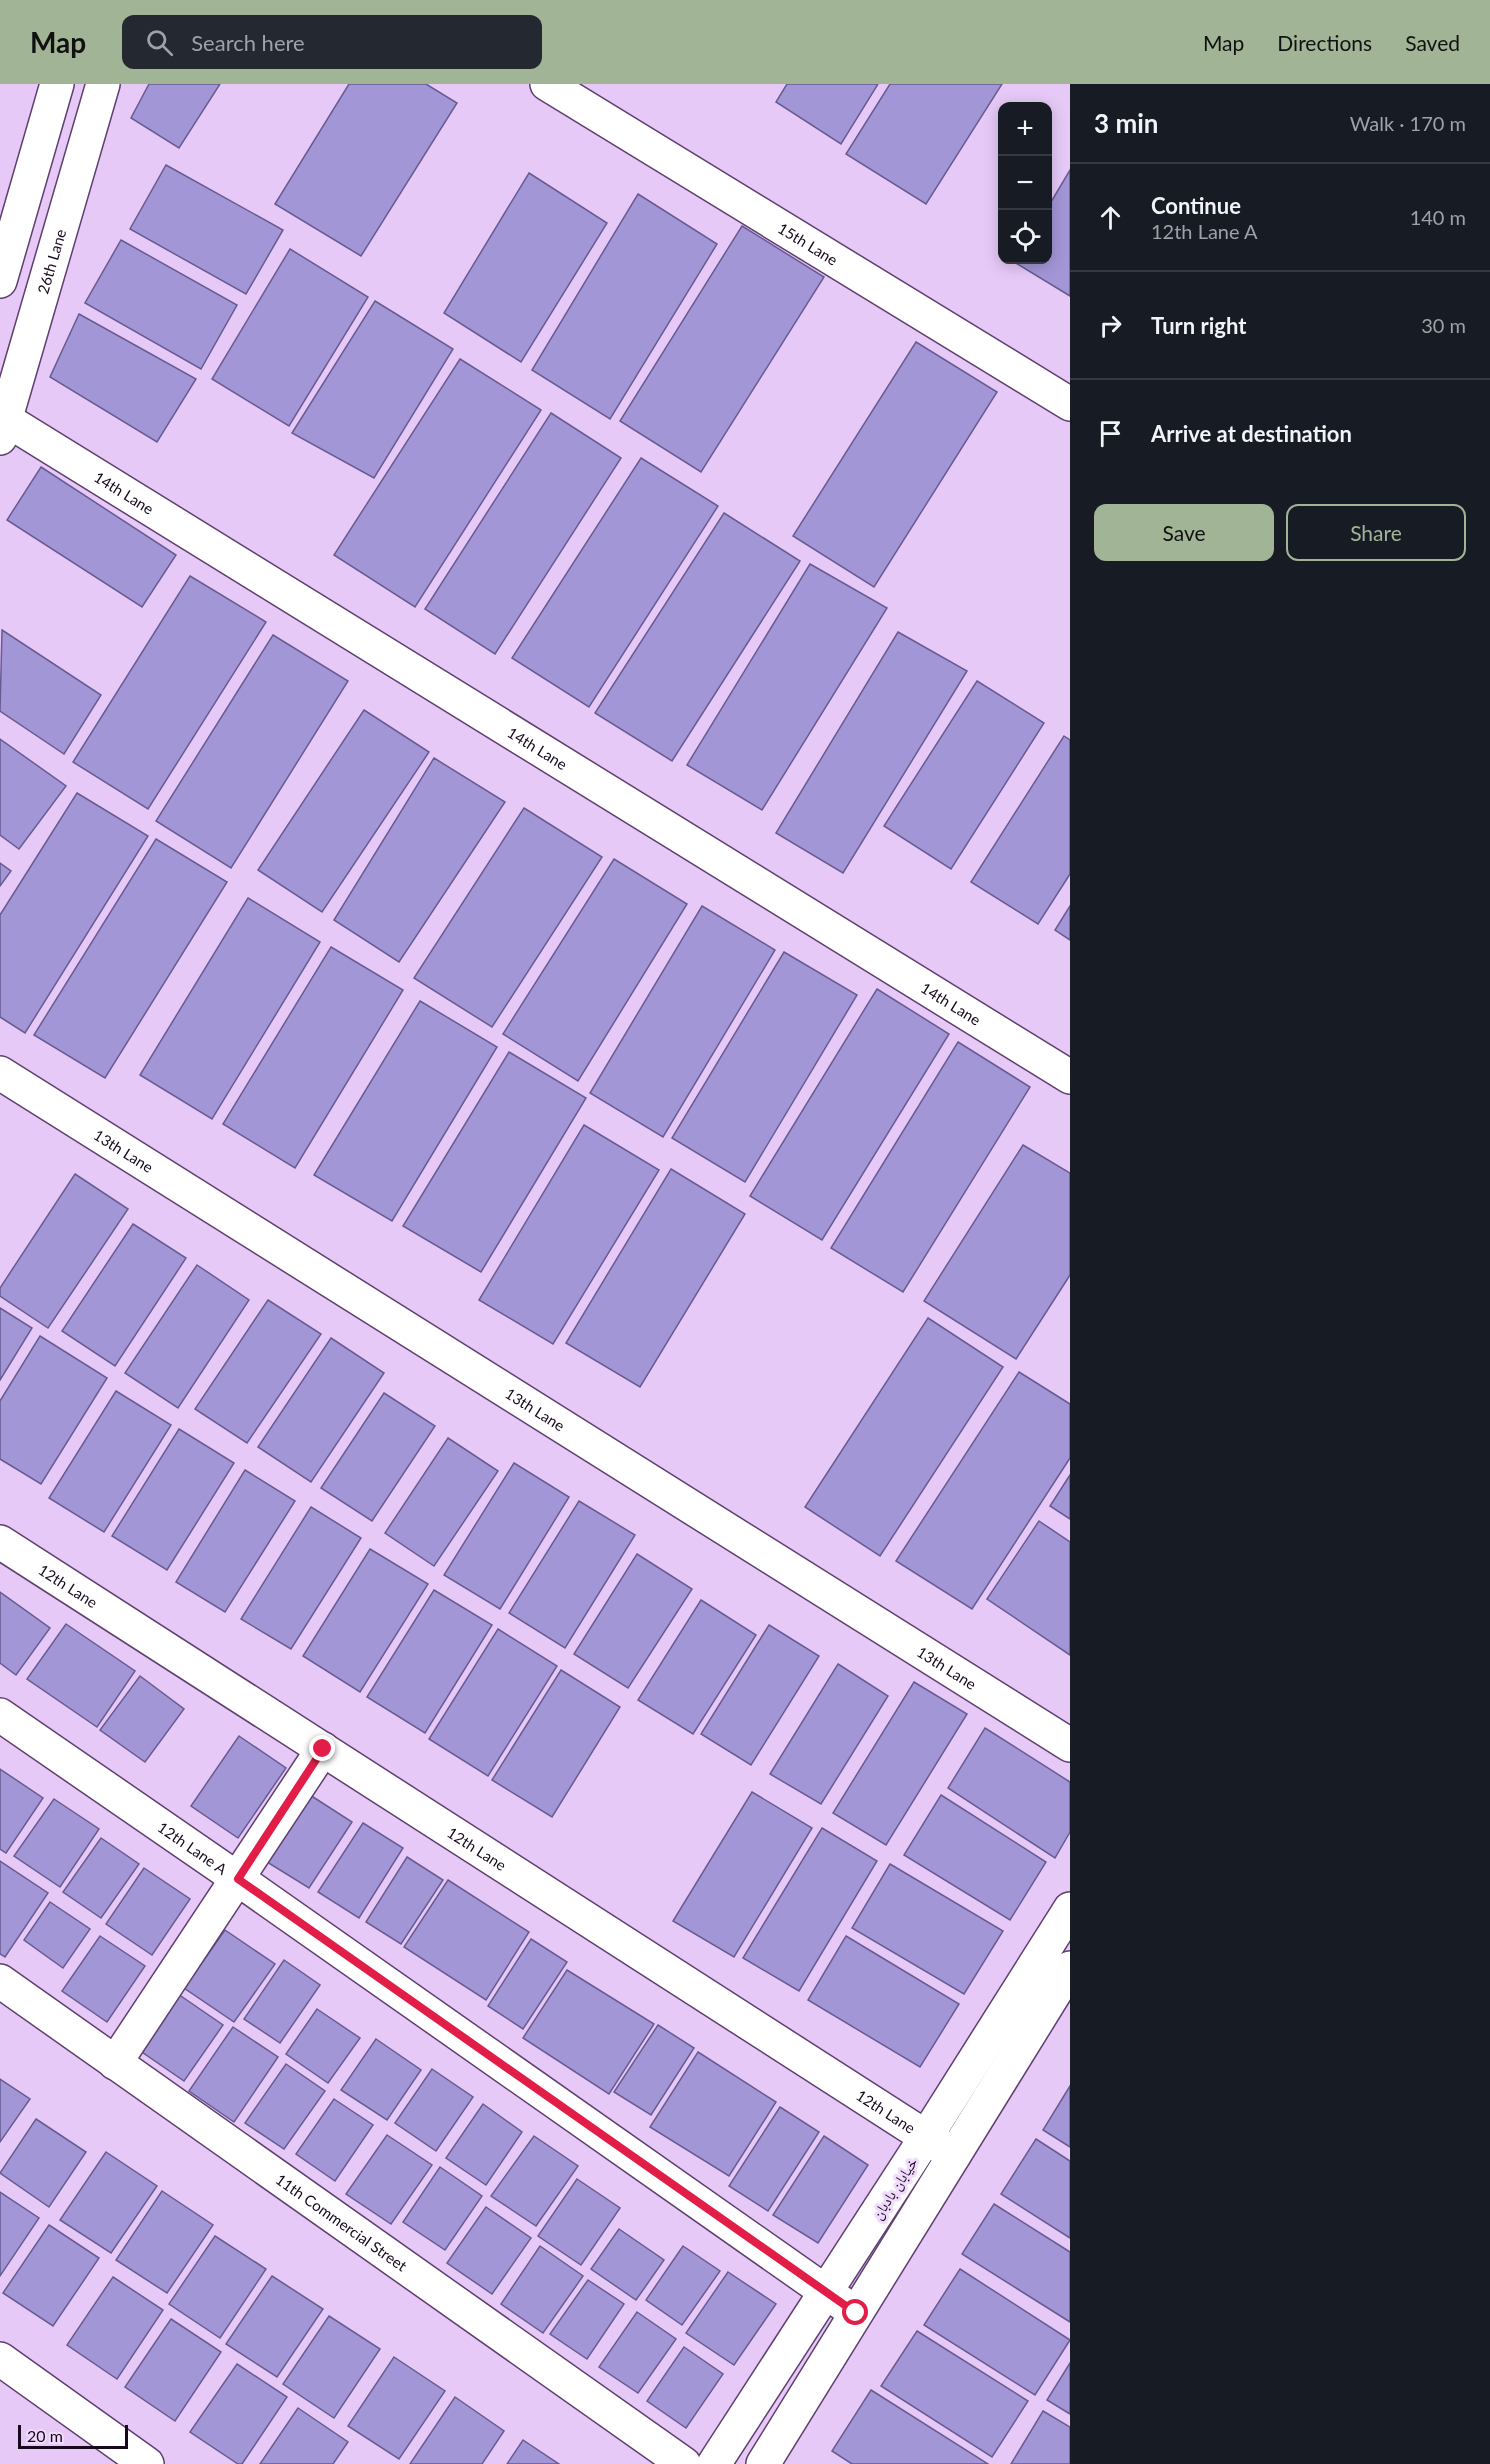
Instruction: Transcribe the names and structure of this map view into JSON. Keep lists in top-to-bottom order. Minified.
{"streets":{"street":["15th Lane","26th Lane","14th Lane","13th Lane","12th Lane","12th Lane A","خیابان بادبان","11th Commercial Street"]},"crossings":[["26th Lane","14th Lane"],["12th Lane","خیابان بادبان"],["12th Lane A","خیابان بادبان"]],"scale_bar":"20 m","page":{"header":"Map","search":"Search here","nav":["Map","Directions","Saved"],"heading":["3 min","Walk · 170 m"],"map_buttons":["+","−"],"list":[["Continue","12th Lane A","140 m"],["Turn right","30 m"],"Arrive at destination"],"buttons":["Save","Share"],"scale":"20 m"}}
